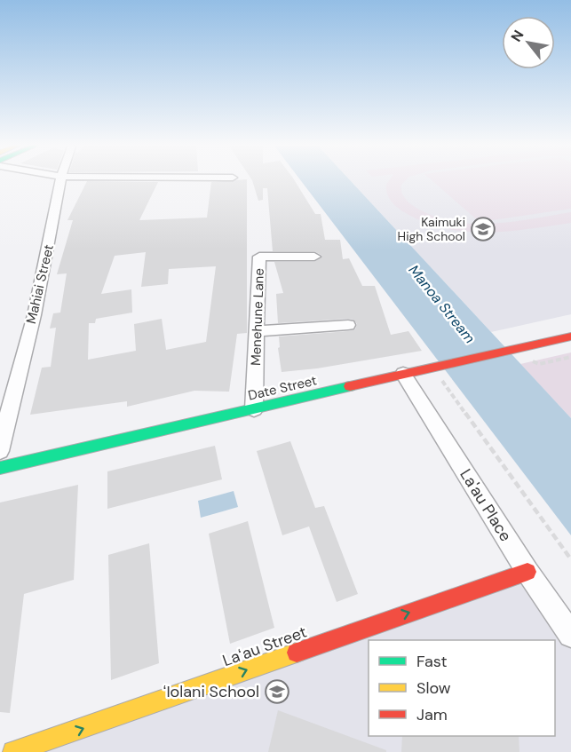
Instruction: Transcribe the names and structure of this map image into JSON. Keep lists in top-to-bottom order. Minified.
{"streets":{"street":["Mahiai Street","Menehune Lane","Date Street","La'au Place","Laʻau Street"]},"crossings":[["Menehune Lane","Date Street"],["Date Street","La'au Place"],["La'au Place","Laʻau Street"]],"one_way":["Laʻau Street"],"water":["Manoa Stream"],"places":{"school or university":["Kaimuki High School","ʻIolani School"]},"legend":["Fast","Slow","Jam"],"north":"top left"}
